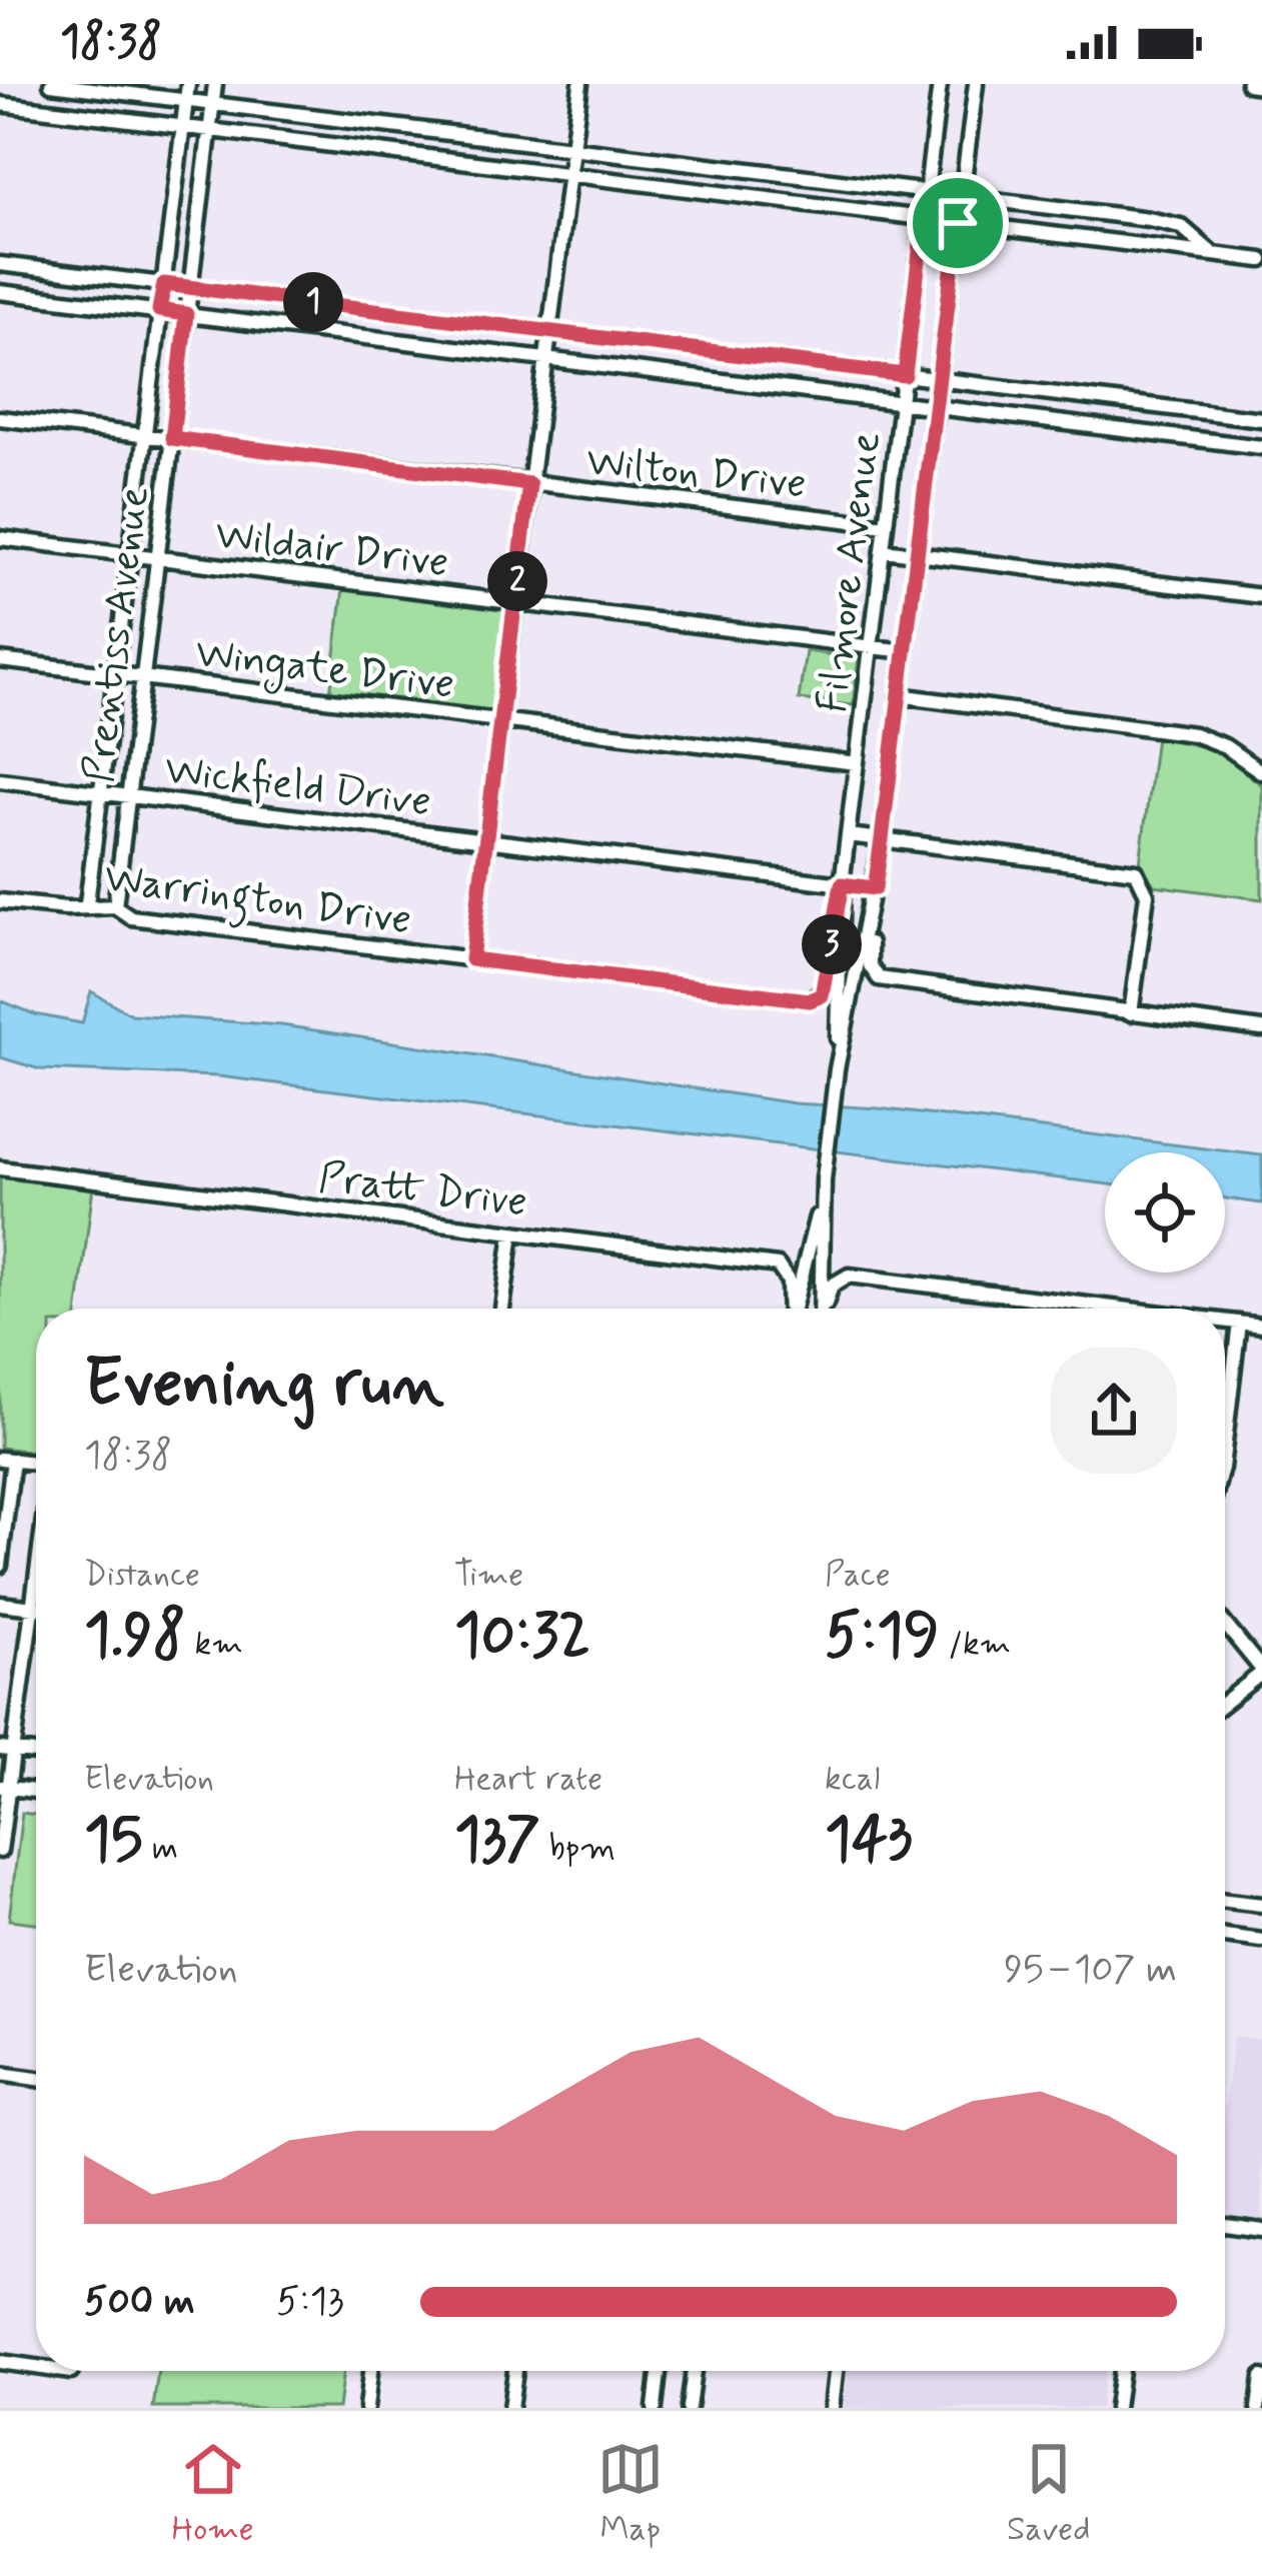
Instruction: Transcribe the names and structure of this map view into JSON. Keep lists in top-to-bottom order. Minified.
{"streets":{"street":["Wilton Drive","Wildair Drive","Filmore Avenue","Prentiss Avenue","Wingate Drive","Wickfield Drive","Warrington Drive","Pratt Drive"]},"crossings":[["Wilton Drive","Filmore Avenue"],["Wilton Drive","Prentiss Avenue"],["Wildair Drive","Filmore Avenue"],["Wildair Drive","Prentiss Avenue"],["Filmore Avenue","Wingate Drive"],["Filmore Avenue","Wickfield Drive"],["Filmore Avenue","Warrington Drive"],["Prentiss Avenue","Wingate Drive"],["Prentiss Avenue","Wickfield Drive"],["Prentiss Avenue","Warrington Drive"],["Wickfield Drive","Warrington Drive"]],"page":{"status":"18:38","pins":["1","2","3"],"heading":["Evening run","18:38"],"stats":[["Distance","1.98 km"],["Time","10:32"],["Pace","5:19 /km"],["Elevation","15 m"],["Heart rate","137 bpm"],["kcal","143"]],"chart":["Elevation","95–107 m"],"list":[{"name":"500 m","note":"5:13"}],"tabs":["Home","Map","Saved"]}}
